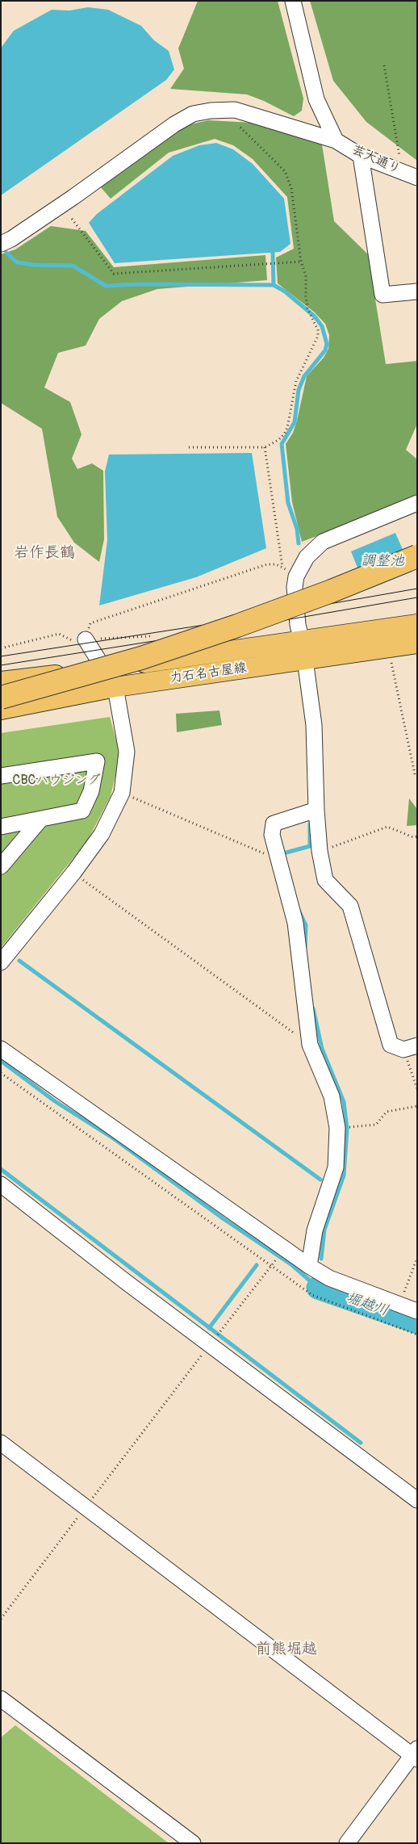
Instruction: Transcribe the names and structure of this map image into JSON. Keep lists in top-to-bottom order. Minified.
{"streets":{"main road":["力石名古屋線"],"street":["芸大通り"]},"districts":["岩作長鶴","前熊堀越"],"water":["調整池","堀越川"],"parks":["CBCハウジング"]}
